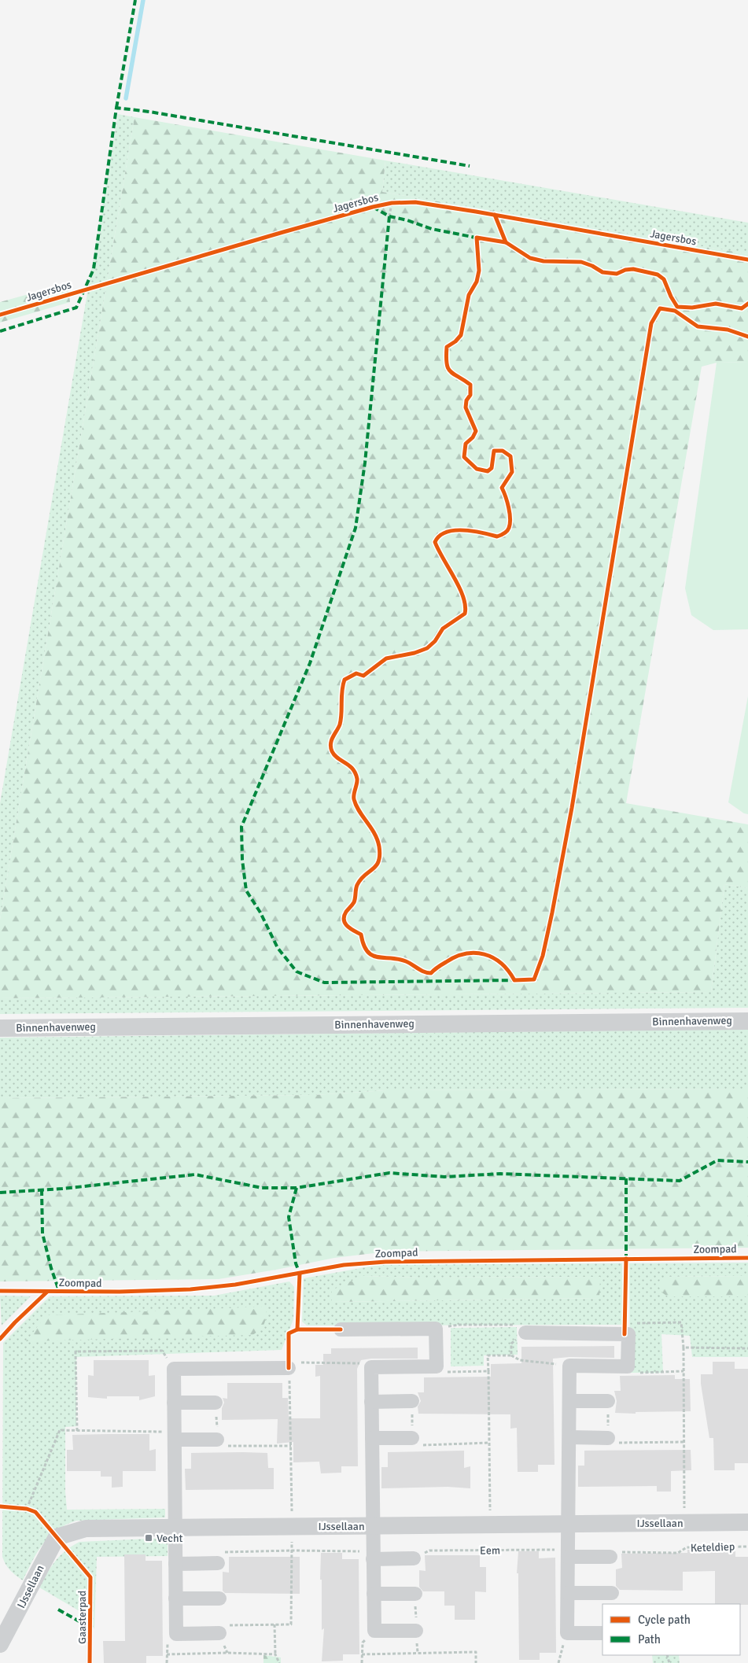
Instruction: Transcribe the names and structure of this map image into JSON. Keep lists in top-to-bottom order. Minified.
{"streets":{"street":["Binnenhavenweg","IJssellaan"],"path":["Keteldiep","Eem"],"cycle path":["Jagersbos","Zoompad","Gaasterpad"]},"places":{"transit":["Vecht"]},"legend":["Cycle path","Path"]}
